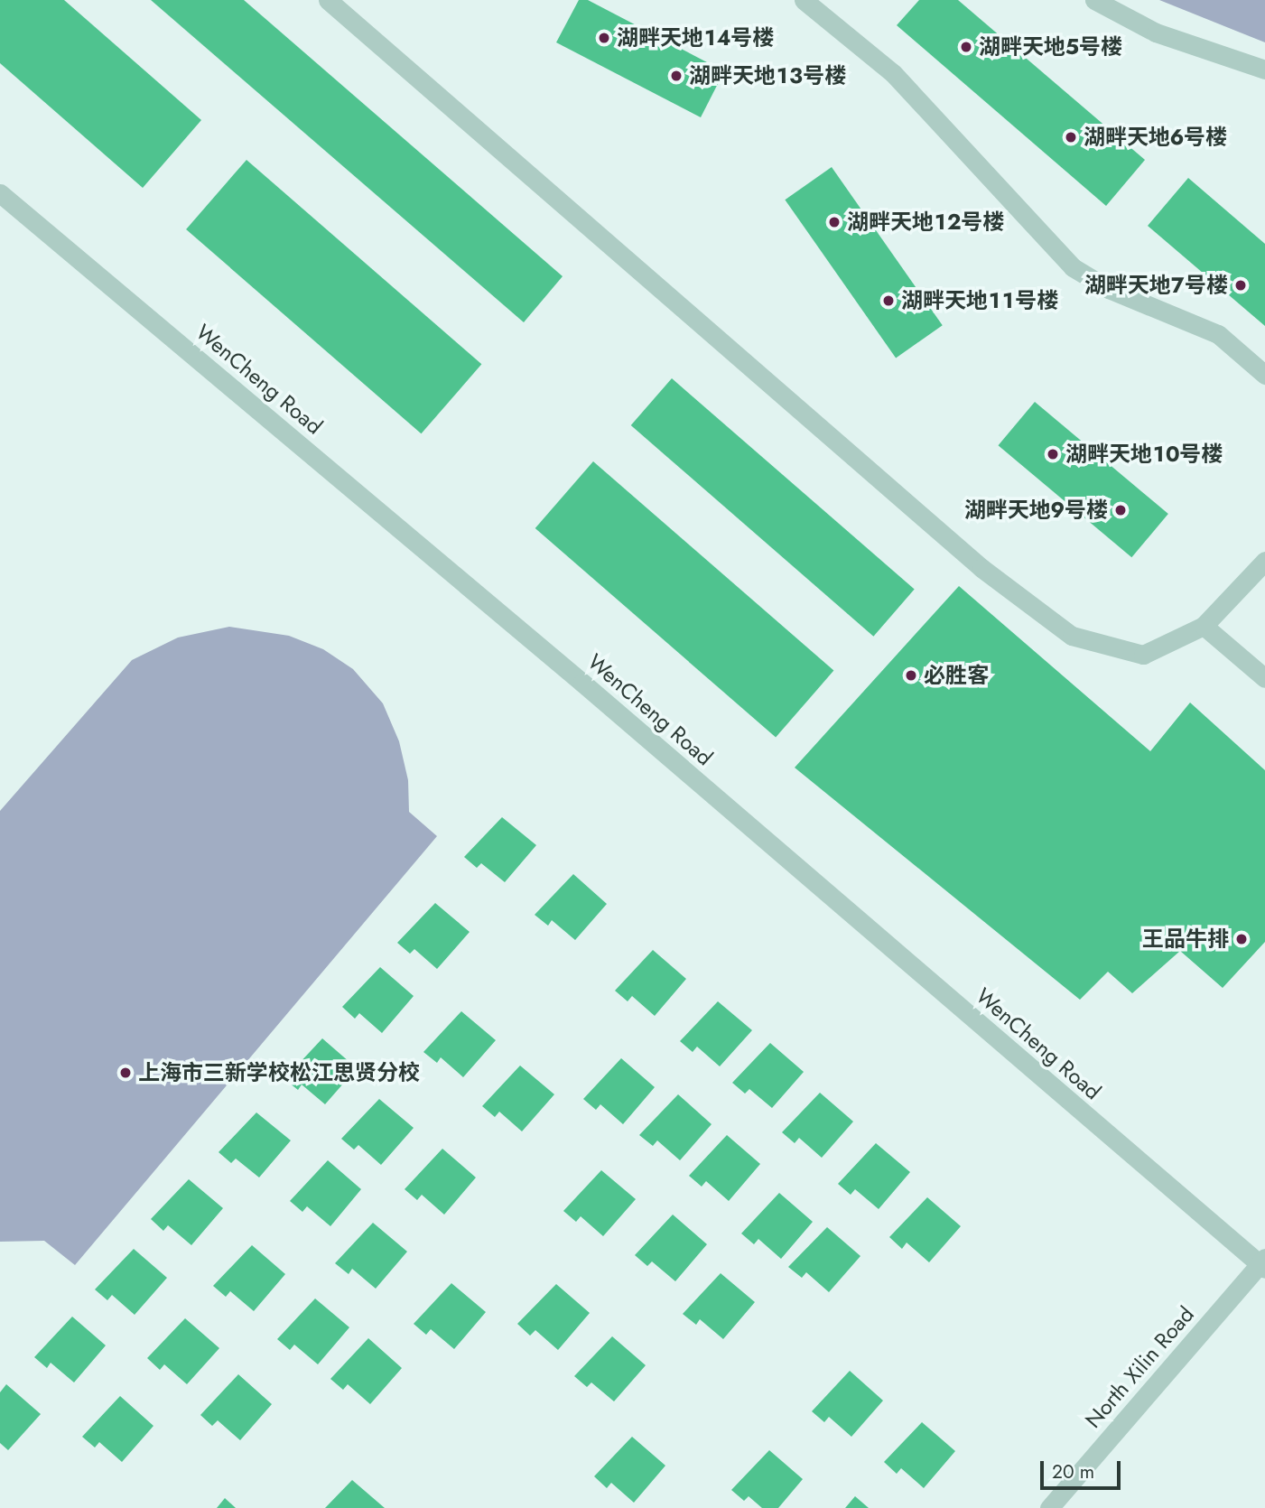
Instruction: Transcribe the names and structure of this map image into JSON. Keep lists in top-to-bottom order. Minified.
{"streets":{"street":["WenCheng Road","North Xilin Road"]},"crossings":[["WenCheng Road","North Xilin Road"]],"places":["湖畔天地１４号楼","湖畔天地５号楼","湖畔天地１３号楼","湖畔天地６号楼","湖畔天地１２号楼","湖畔天地７号楼","湖畔天地１１号楼","湖畔天地１０号楼","湖畔天地９号楼","必胜客","王品牛排","上海市三新学校松江思贤分校"],"scale_bar":"20 m"}
